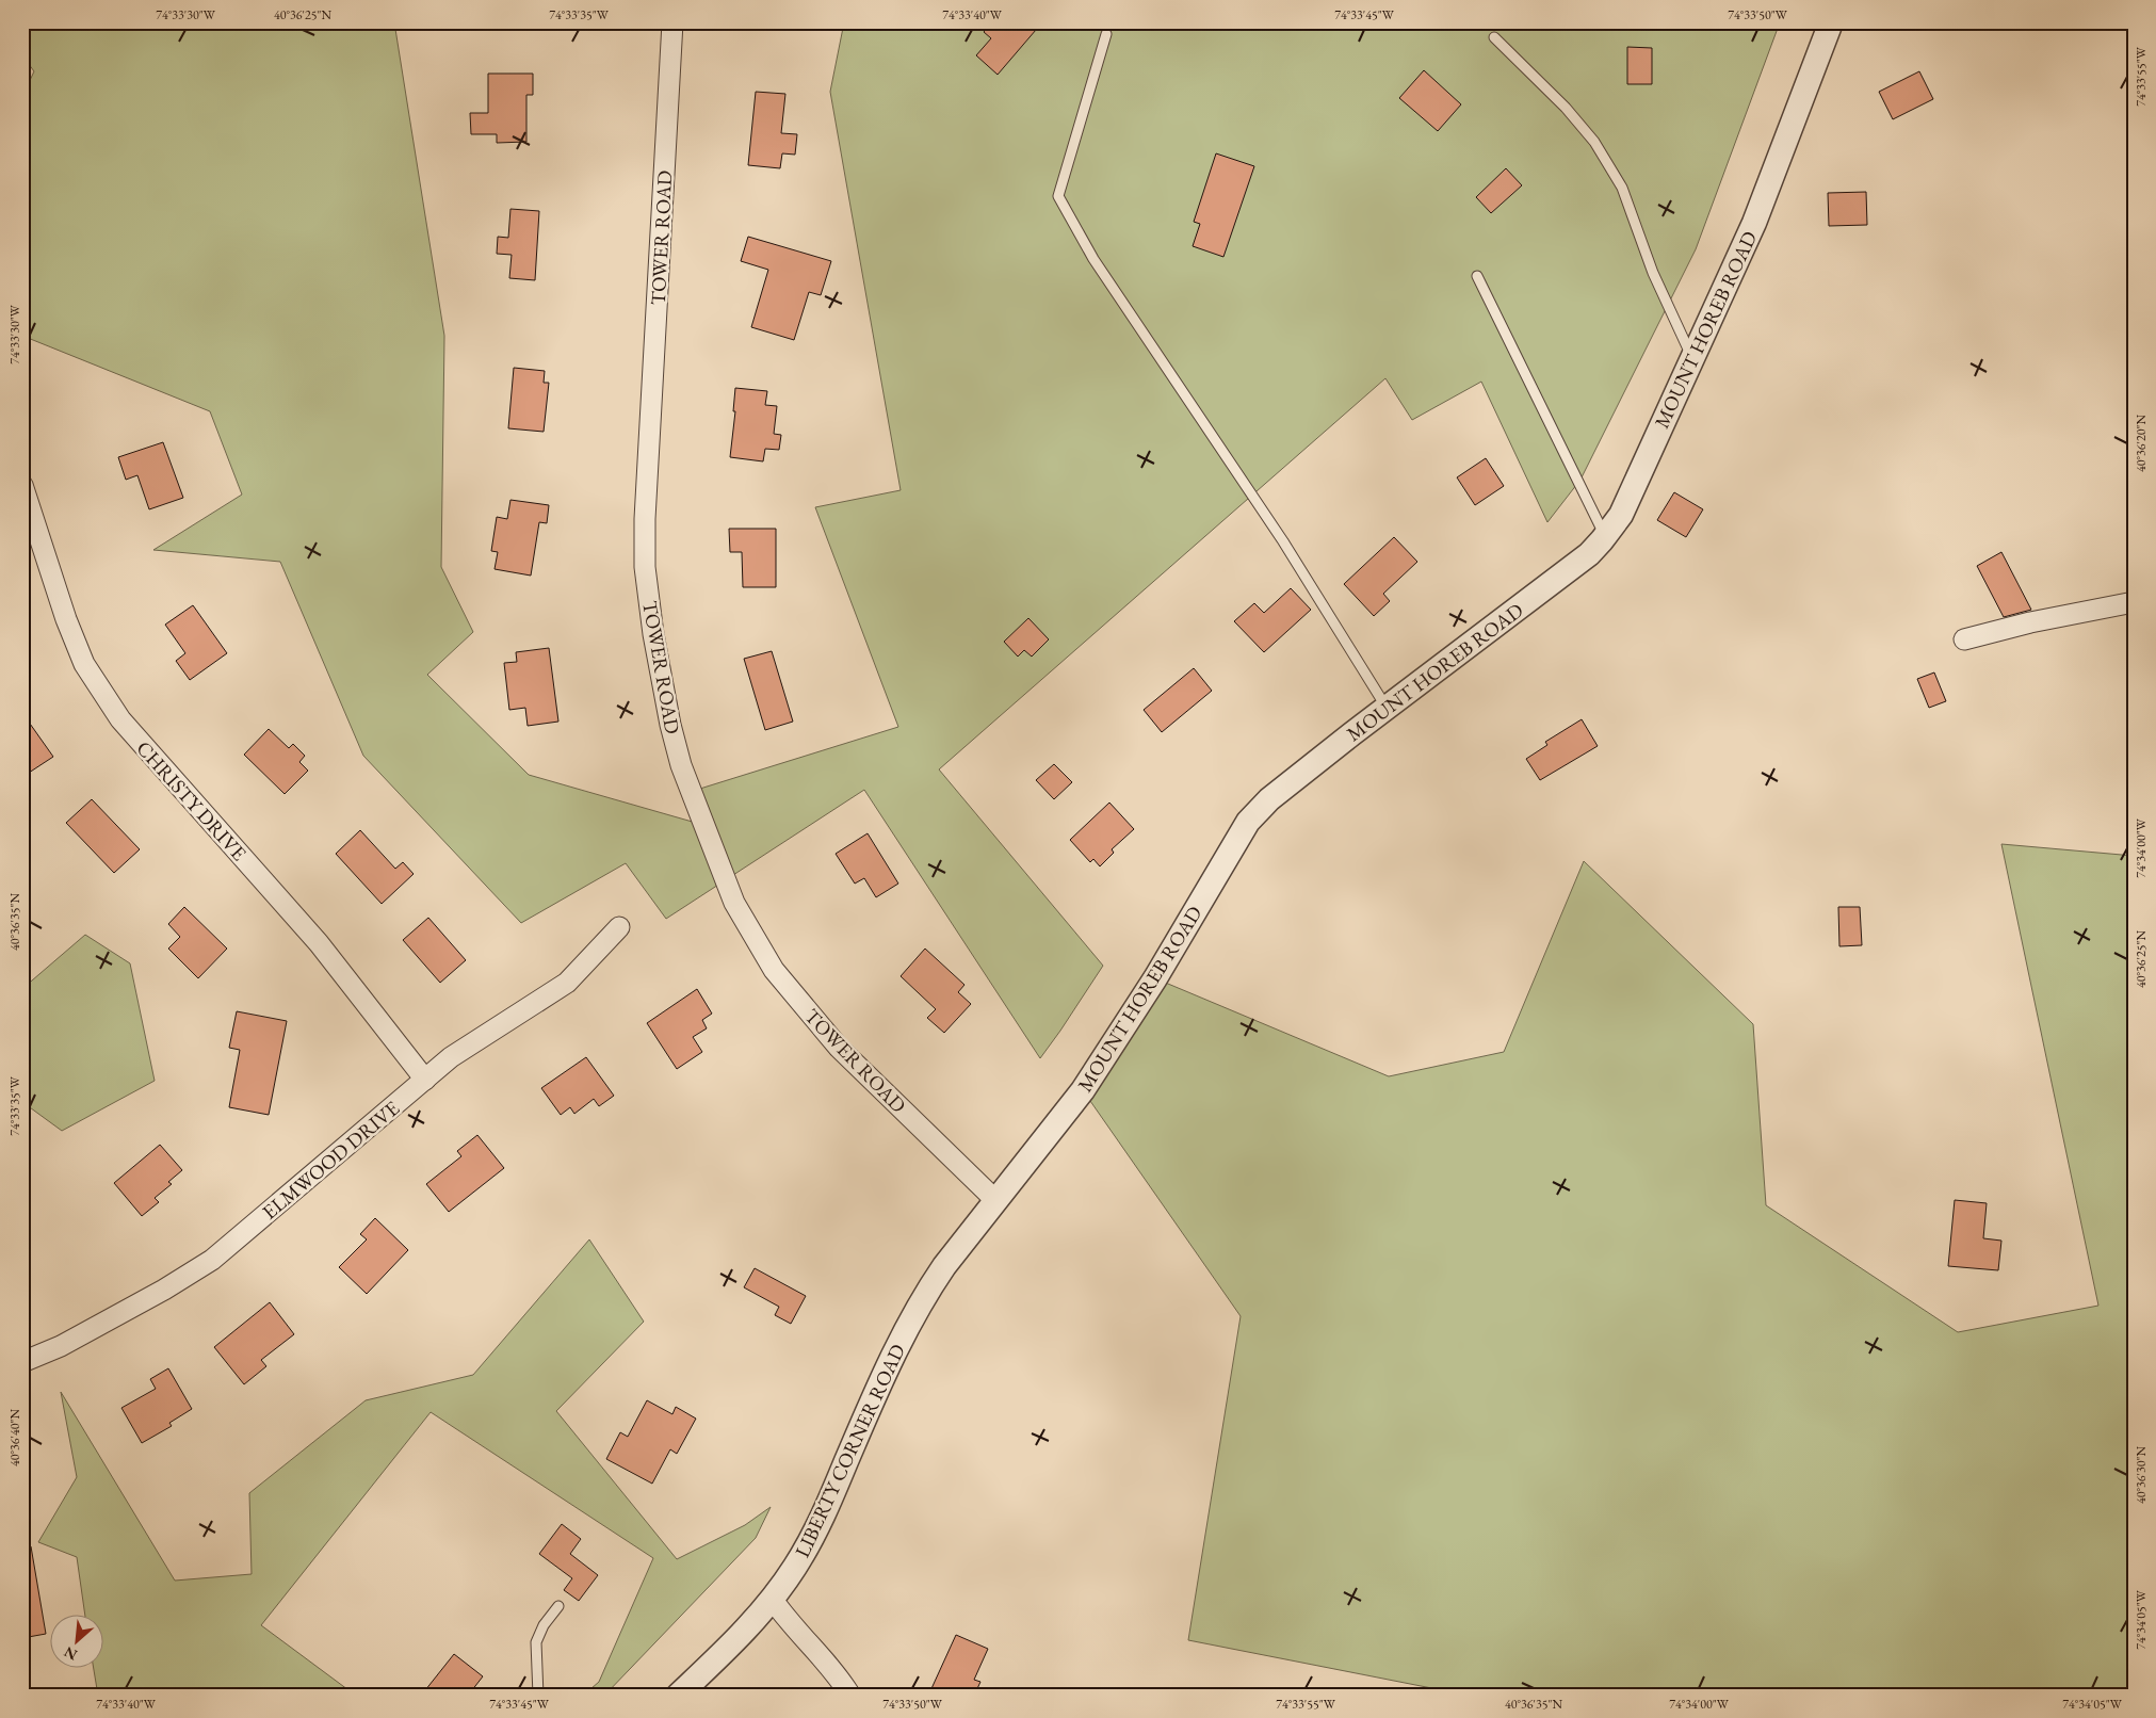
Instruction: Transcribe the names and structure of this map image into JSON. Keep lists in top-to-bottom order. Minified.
{"streets":{"street":["TOWER ROAD","MOUNT HOREB ROAD","CHRISTY DRIVE","ELMWOOD DRIVE","LIBERTY CORNER ROAD"]},"crossings":[["TOWER ROAD","MOUNT HOREB ROAD"],["MOUNT HOREB ROAD","LIBERTY CORNER ROAD"],["CHRISTY DRIVE","ELMWOOD DRIVE"]],"north":"bottom left","coordinates":["74°33'30\"W","40°36'25\"N","74°33'35\"W","74°33'40\"W","74°33'45\"W","74°33'50\"W","74°33'55\"W","40°36'20\"N","74°34'00\"W","40°36'35\"N","40°36'40\"N","40°36'30\"N","74°34'05\"W"]}
